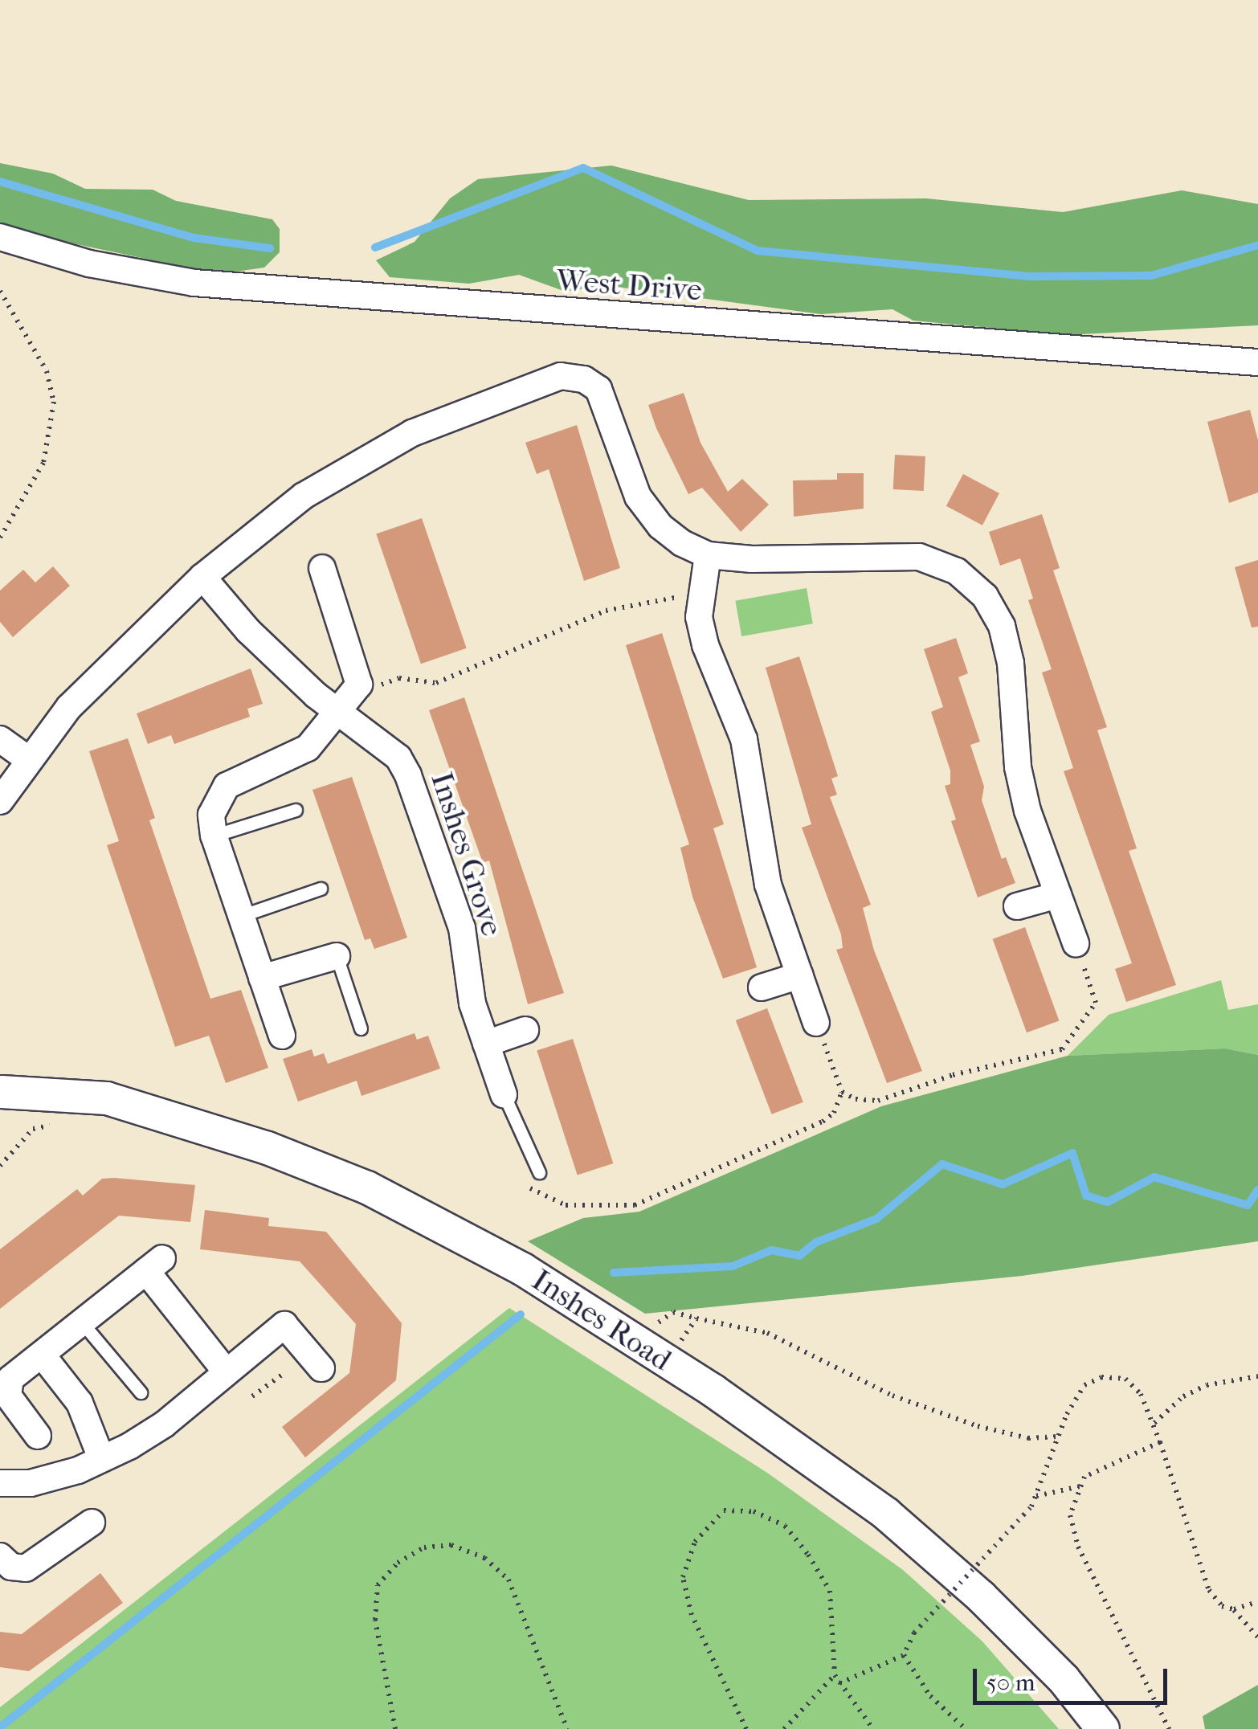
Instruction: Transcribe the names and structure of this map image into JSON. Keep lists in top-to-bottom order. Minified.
{"streets":{"street":["West Drive","Inshes Grove","Inshes Road"]},"scale_bar":"50 m"}
